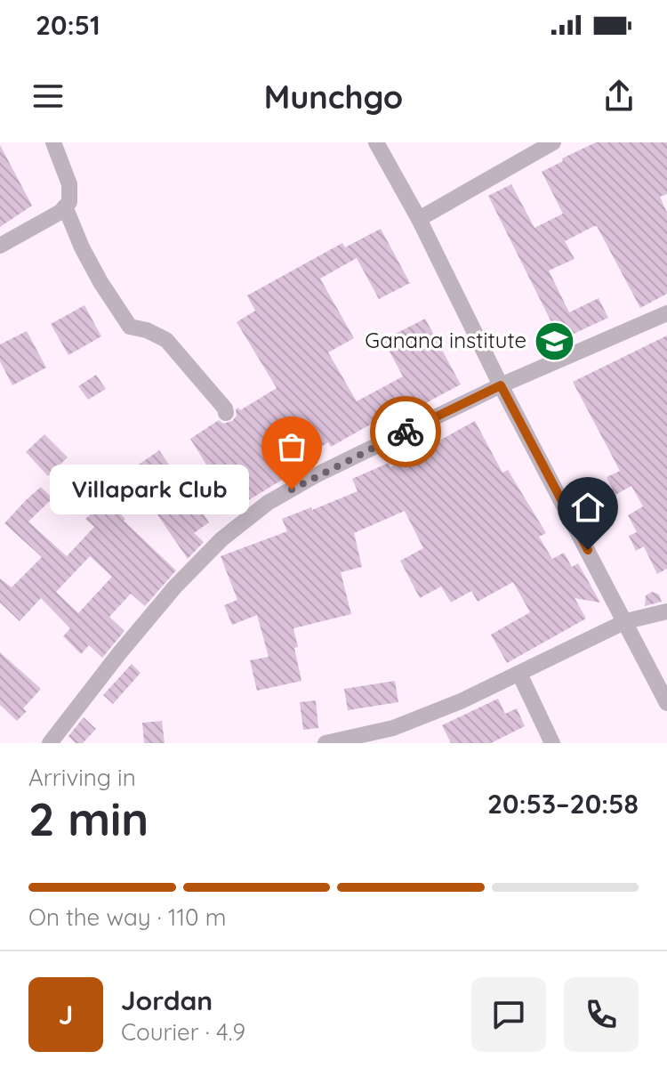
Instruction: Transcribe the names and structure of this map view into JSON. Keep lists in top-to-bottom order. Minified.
{"places":{"school or university":["Ganana institute"],"other":["Villapark Club"]},"page":{"status":"20:51","header":"Munchgo","bubble":"Villapark Club","heading":["2 min","Arriving in","20:53–20:58"],"panel":["Jordan","Courier · 4.9"],"bar":"On the way · 110 m","round":"J"}}
